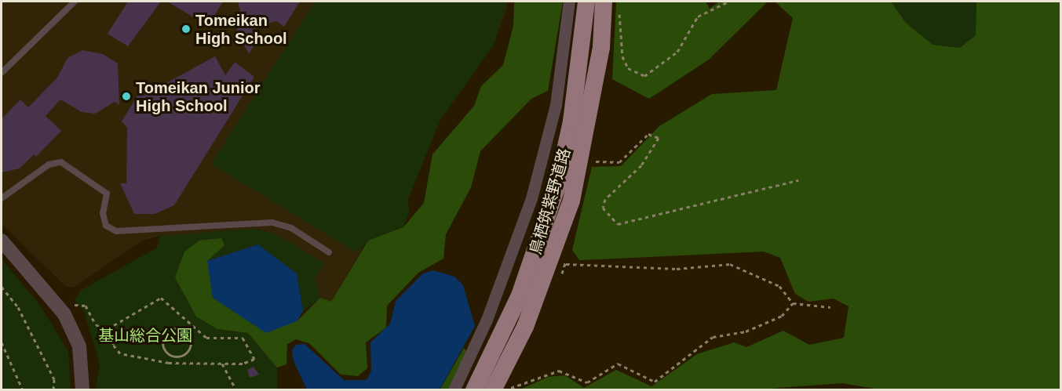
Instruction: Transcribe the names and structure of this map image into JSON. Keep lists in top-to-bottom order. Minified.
{"streets":{"main road":["鳥栖筑紫野道路"]},"parks":["基山総合公園"],"places":["Tomeikan High School","Tomeikan Junior High School"]}
